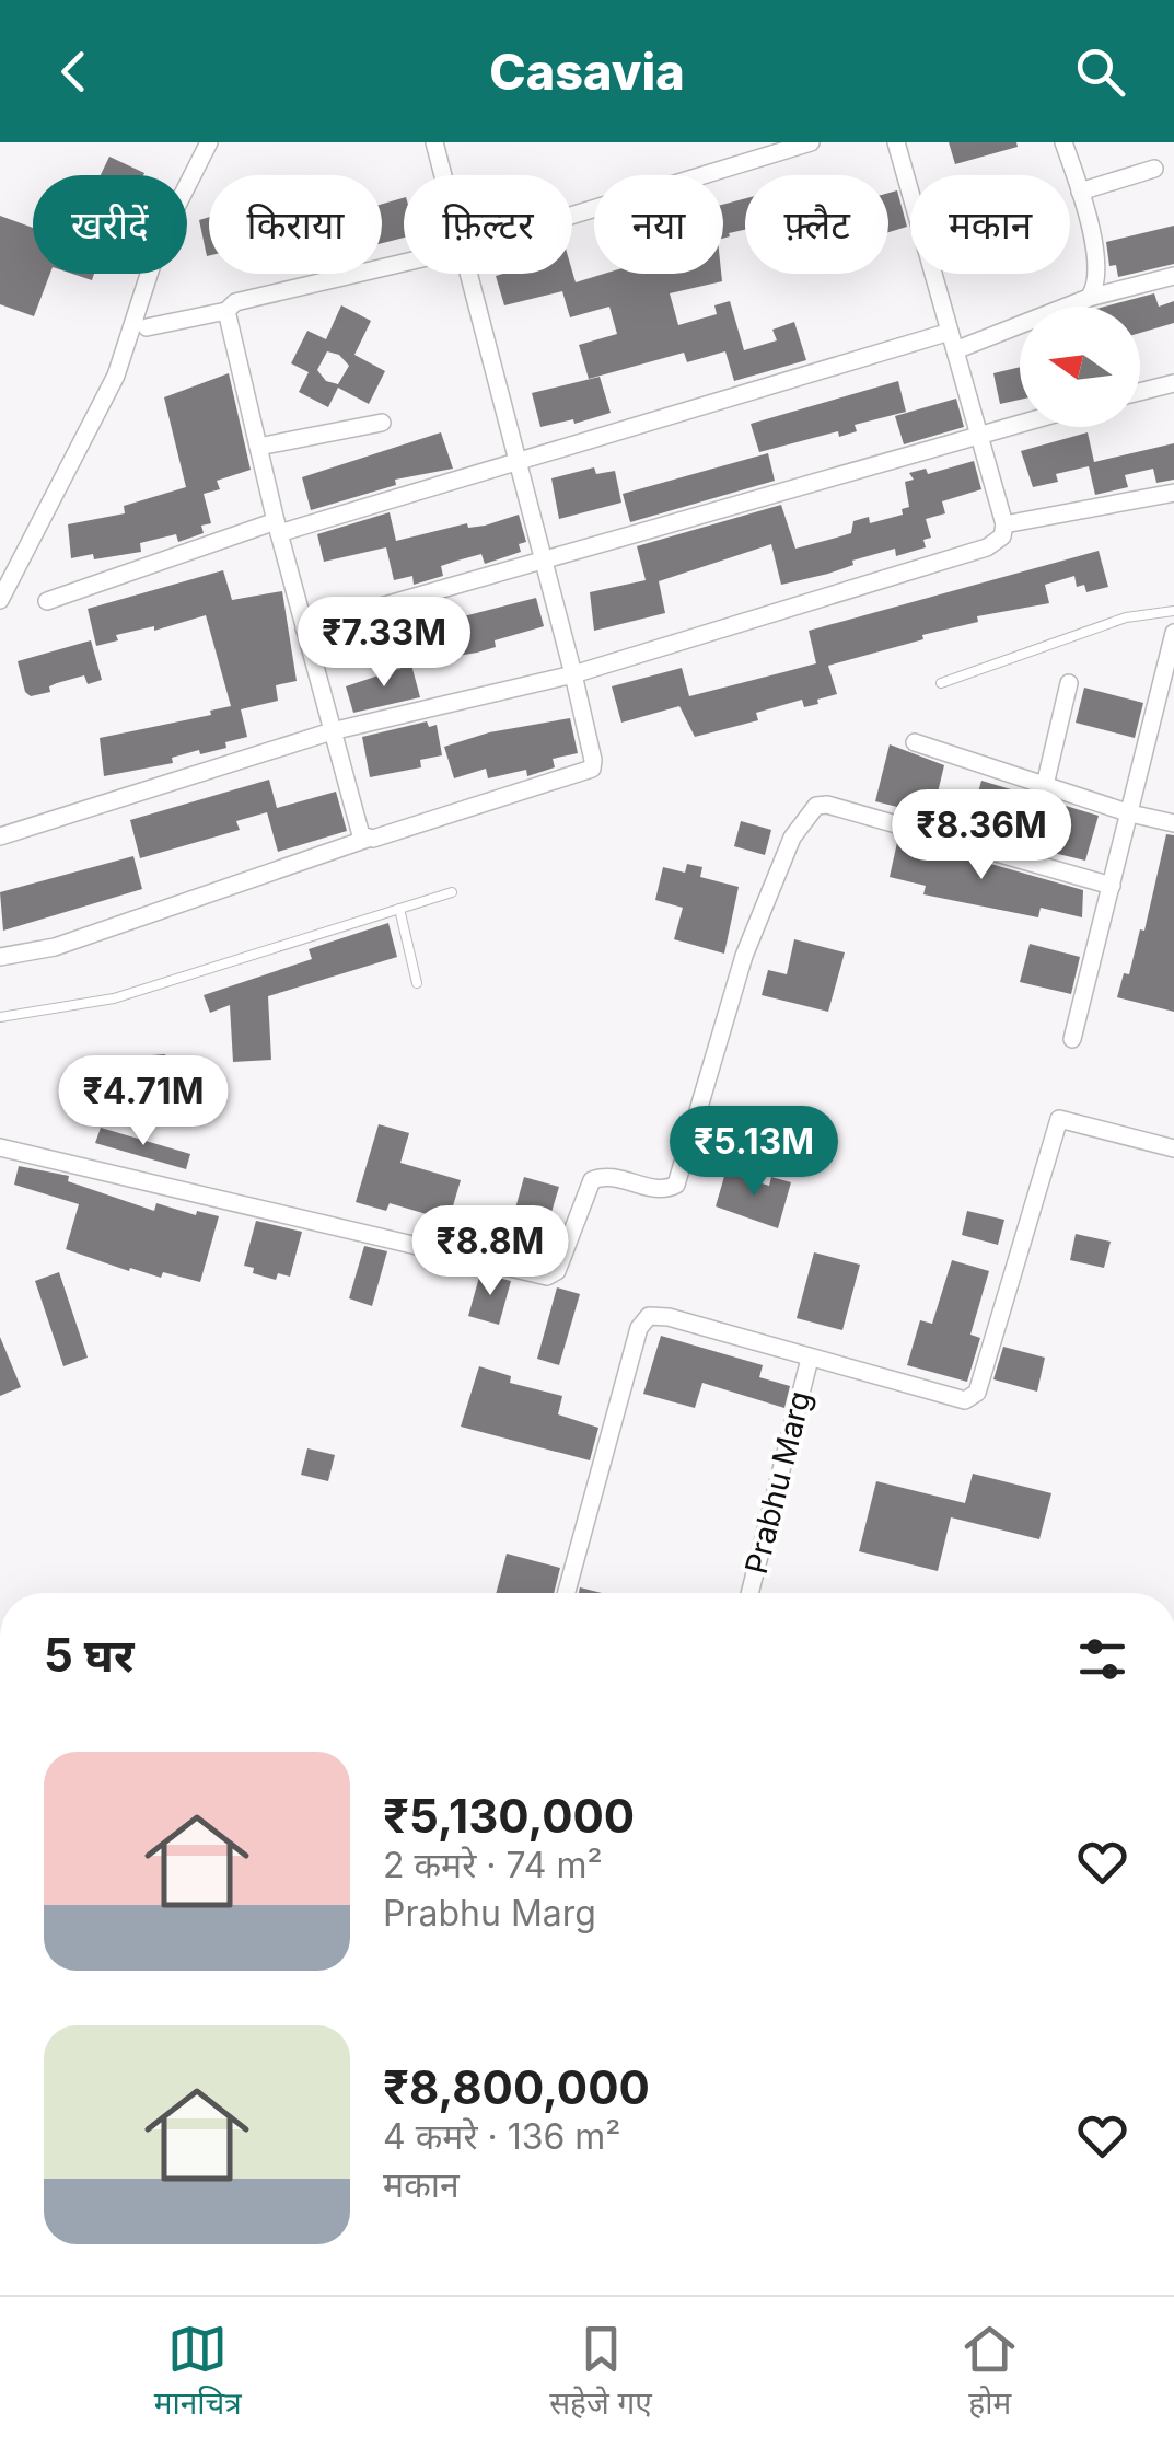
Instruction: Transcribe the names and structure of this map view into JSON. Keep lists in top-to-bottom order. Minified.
{"streets":{"street":["Prabhu Marg"]},"north":"left","page":{"header":"Casavia","chip":["खरीदें","किराया","फ़िल्टर","नया","फ़्लैट","मकान"],"price":["₹7.33M","₹8.36M","₹4.71M","₹5.13M","₹8.8M"],"heading":"5 घर","list":[{"name":"₹5,130,000","note":"2 कमरे · 74 m² · Prabhu Marg"},{"name":"₹8,800,000","note":"4 कमरे · 136 m² · मकान"}],"tabs":["मानचित्र","सहेजे गए","होम"]}}
